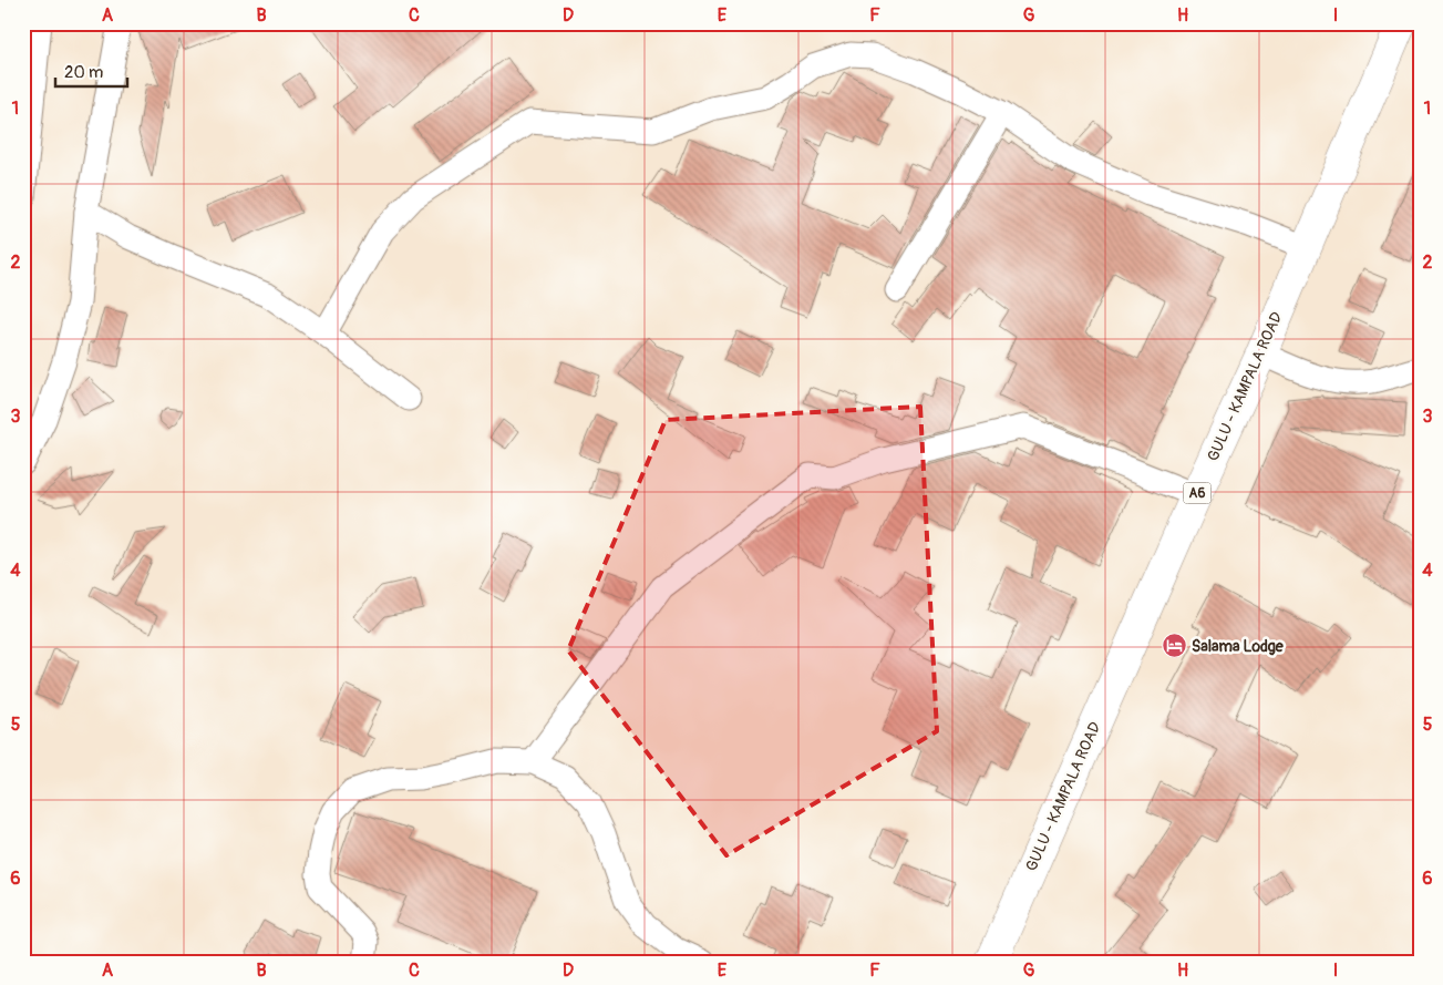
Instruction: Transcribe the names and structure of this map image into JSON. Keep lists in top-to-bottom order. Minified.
{"streets":{"main road":["GULU - KAMPALA ROAD","A6"]},"places":{"hotel":["Salama Lodge"]},"scale_bar":"20 m","grid":{"columns":["A","B","C","D","E","F","G","H","I"],"rows":["1","2","3","4","5","6"]}}
